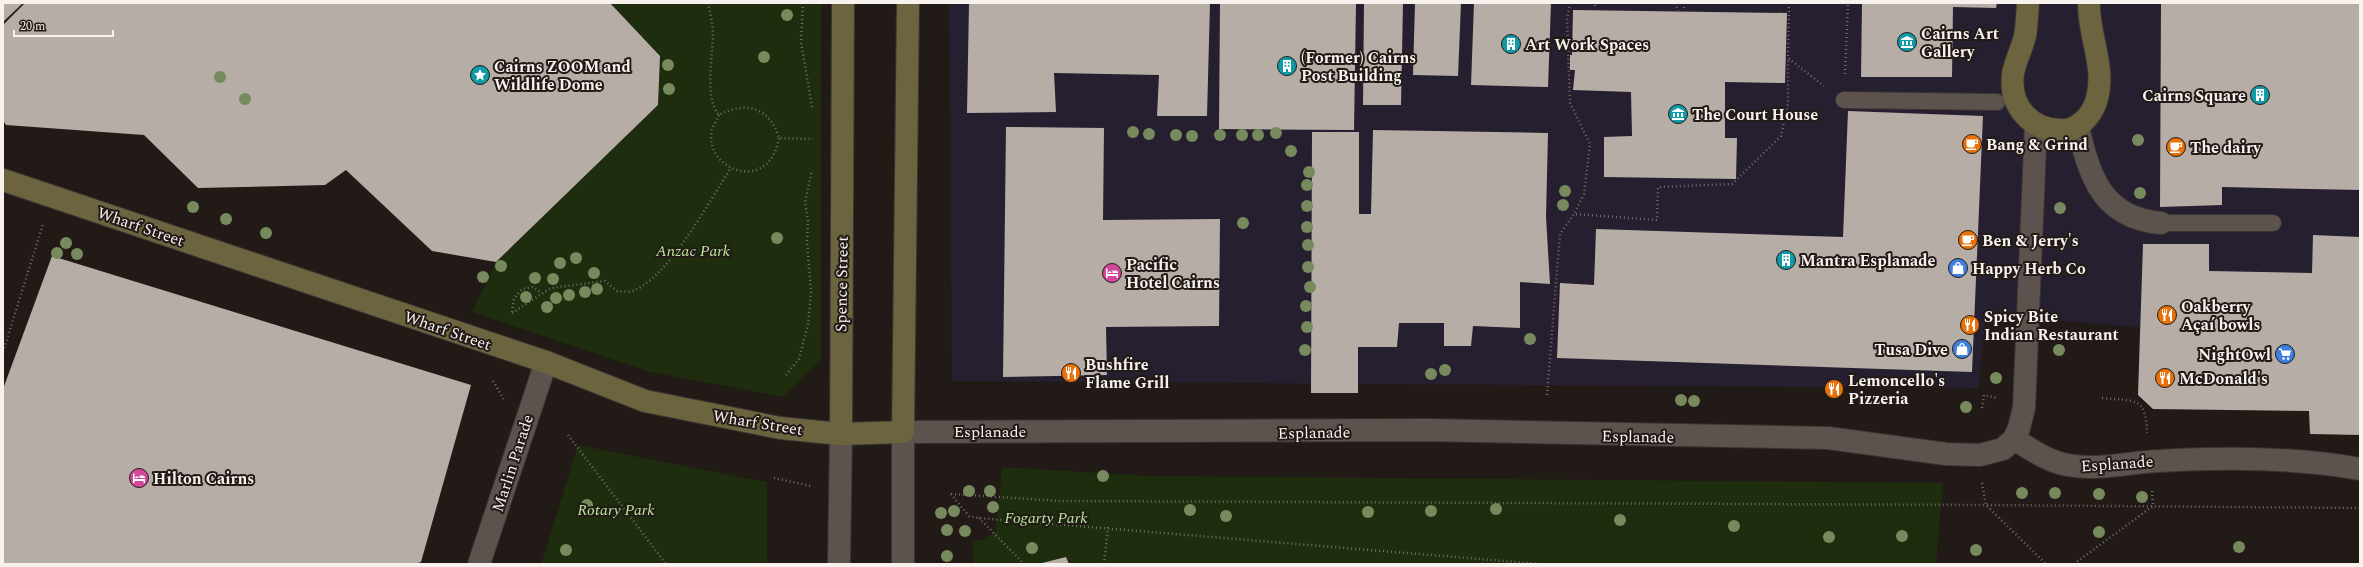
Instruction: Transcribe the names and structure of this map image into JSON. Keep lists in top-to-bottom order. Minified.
{"streets":{"street":["Wharf Street","Spence Street","Esplanade","Marlin Parade"]},"crossings":[["Wharf Street","Spence Street"],["Wharf Street","Esplanade"],["Wharf Street","Marlin Parade"]],"parks":["Anzac Park","Rotary Park","Fogarty Park"],"places":{"museum":["Cairns Art Gallery","The Court House"],"building":["Art Work Spaces","(Former) Cairns Post Building","Cairns Square","Mantra Esplanade"],"place":["Cairns ZOOM and Wildlife Dome"],"cafe":["Bang & Grind","The dairy","Ben & Jerry's"],"shop":["Happy Herb Co","Tusa Dive"],"hotel":["Pacific Hotel Cairns","Hilton Cairns"],"restaurant":["Oakberry Açaí bowls","Spicy Bite Indian Restaurant","Bushfire Flame Grill","McDonald's","Lemoncello's Pizzeria"],"supermarket":["NightOwl"]},"scale_bar":"20 m"}
